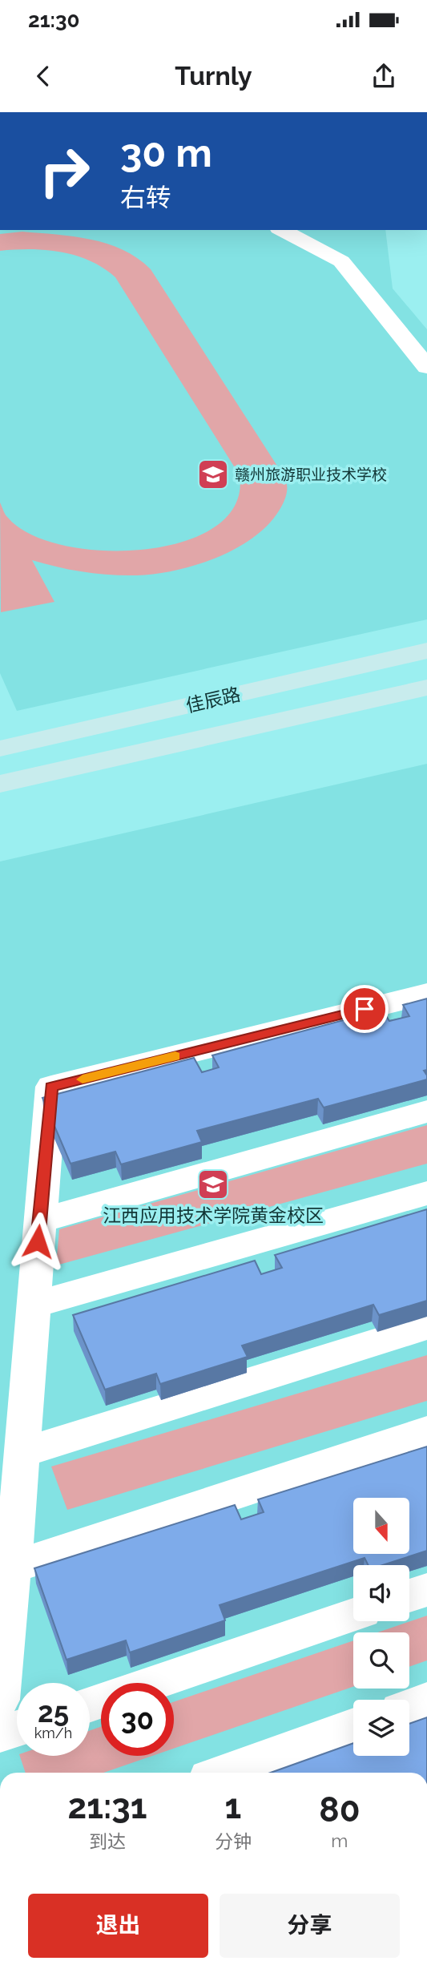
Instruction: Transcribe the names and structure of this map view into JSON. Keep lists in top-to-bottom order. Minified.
{"streets":{"main road":["佳辰路"]},"places":{"school or university":["赣州旅游职业技术学校","江西应用技术学院黄金校区"]},"north":"bottom","page":{"status":"21:30","header":"Turnly","turn":["30 m","右转"],"speed":"25 km/h","limit":"30","eta":["21:31","到达","1","分钟","80","m"],"buttons":["退出","分享"]}}
